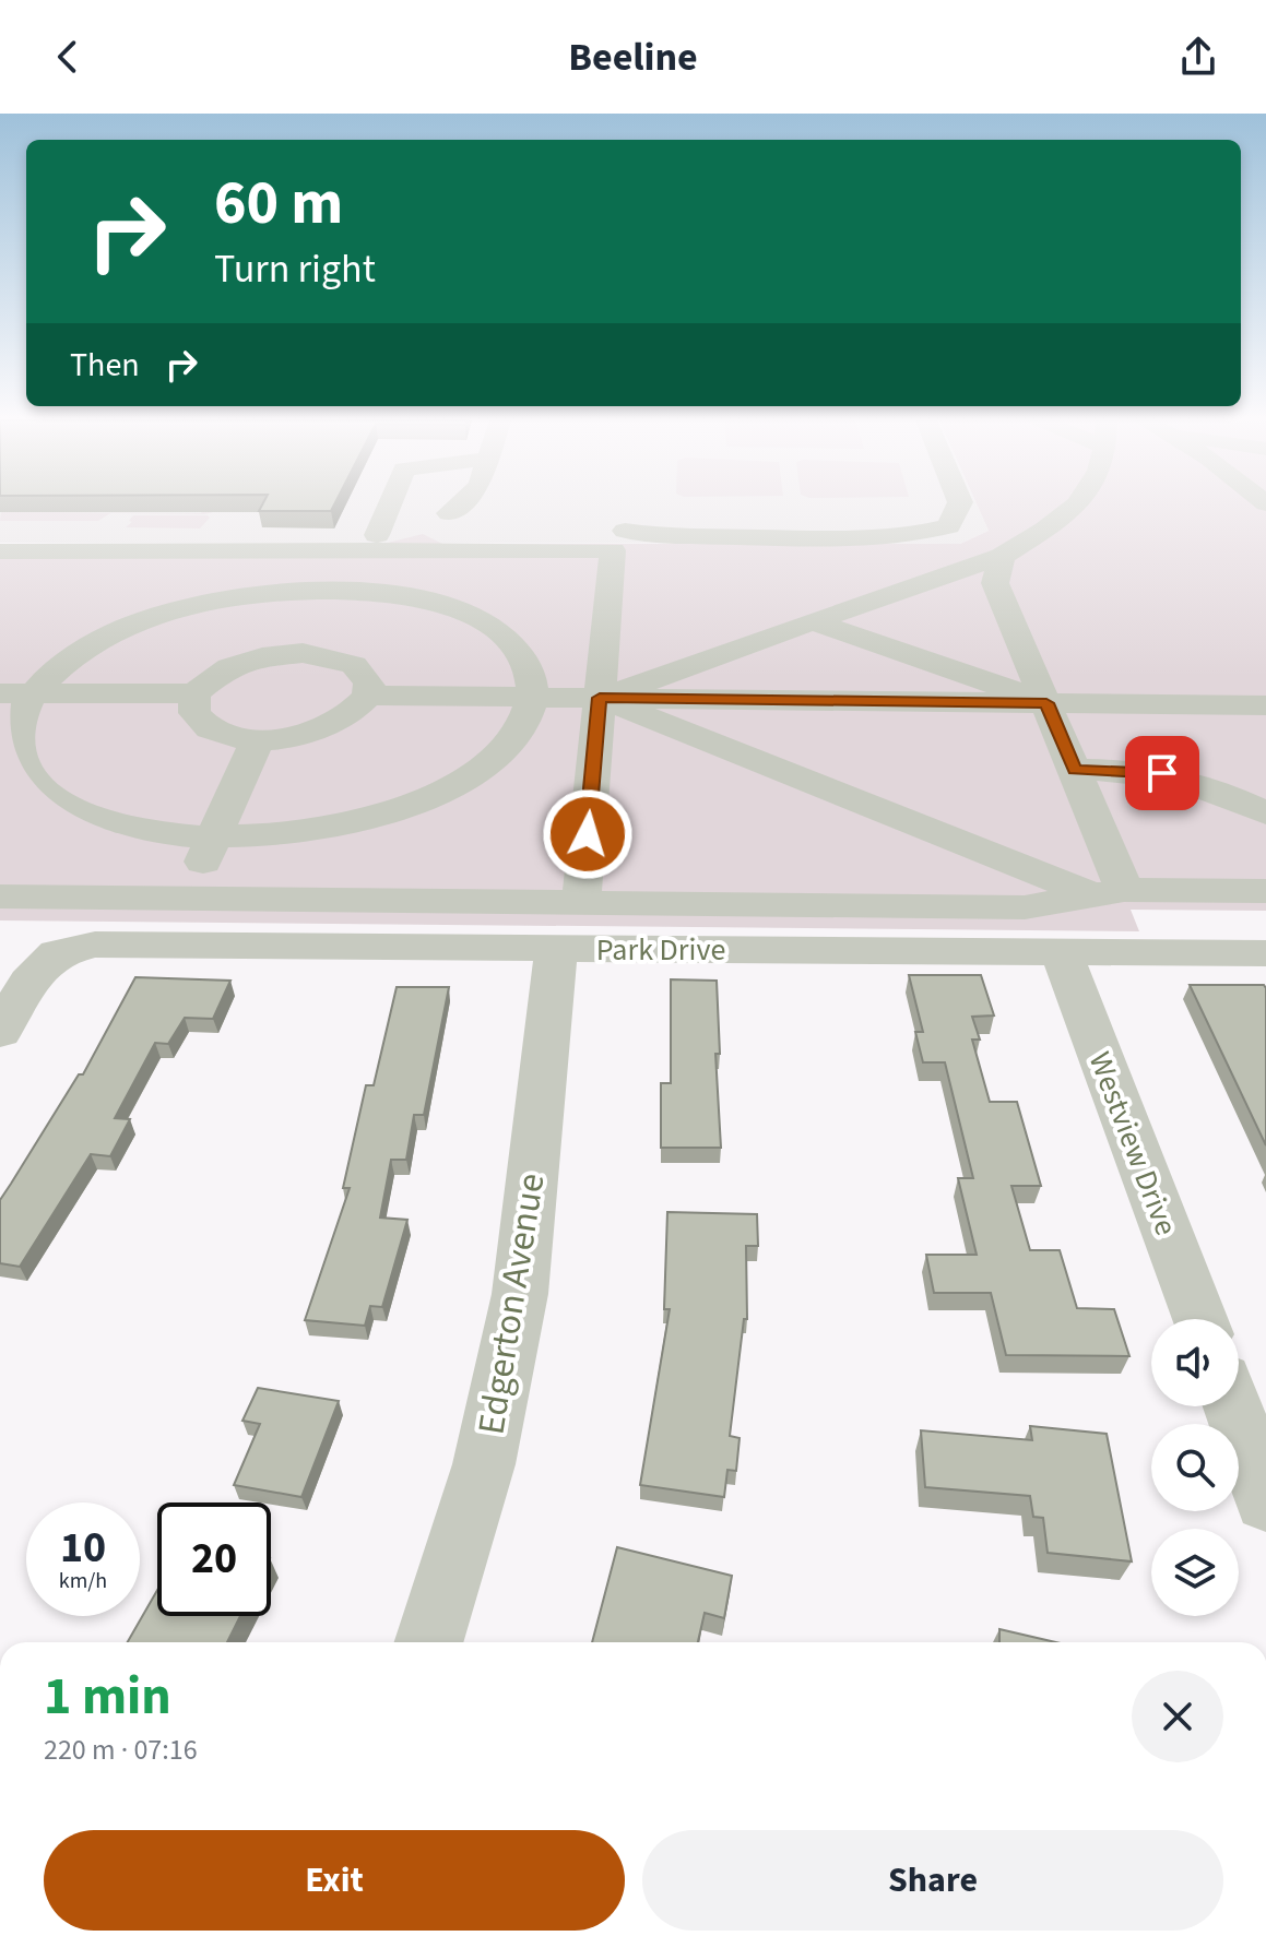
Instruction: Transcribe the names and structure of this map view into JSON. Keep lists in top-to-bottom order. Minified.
{"streets":{"street":["Park Drive","Westview Drive","Edgerton Avenue"]},"crossings":[["Park Drive","Westview Drive"],["Park Drive","Edgerton Avenue"]],"page":{"header":"Beeline","turn":["60 m","Turn right"],"then":"Then","speed":"10 km/h","limit":"20","heading":["1 min","220 m · 07:16"],"buttons":["Exit","Share"]}}
